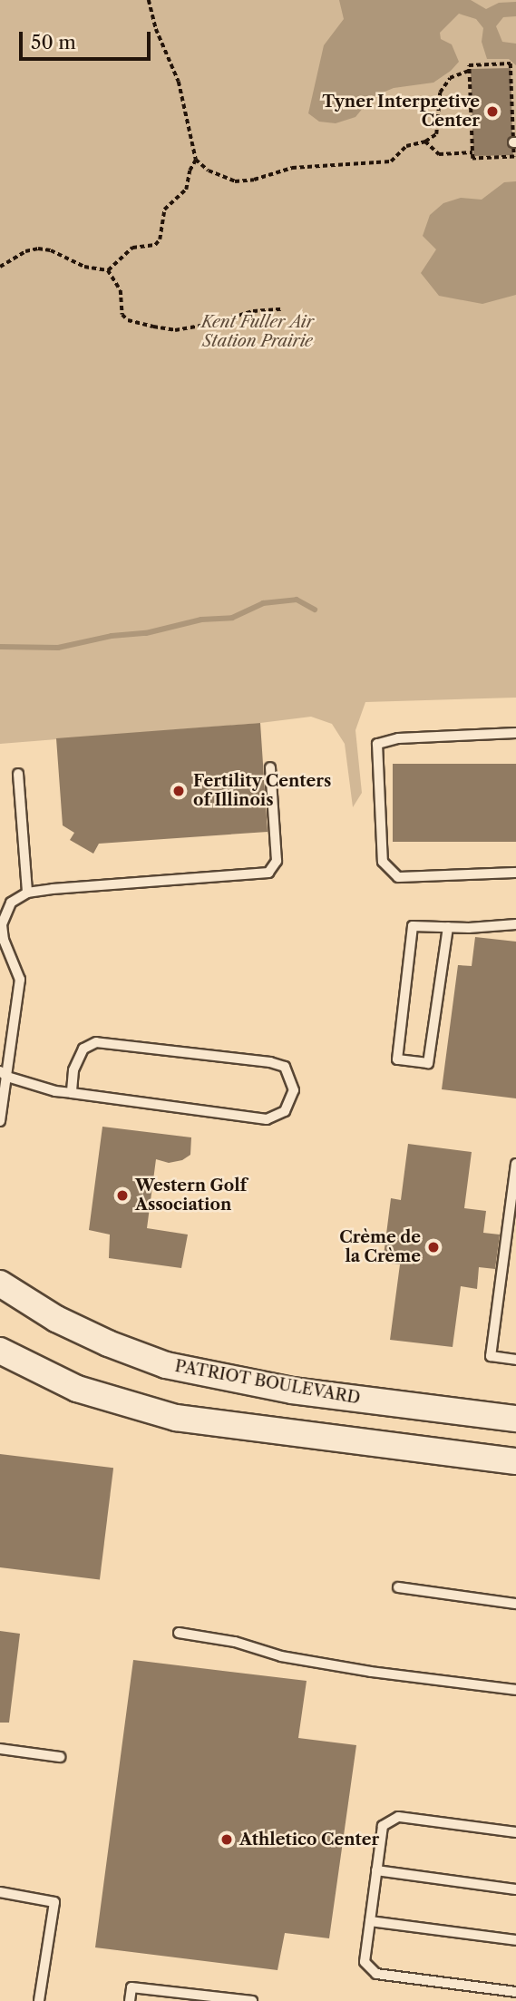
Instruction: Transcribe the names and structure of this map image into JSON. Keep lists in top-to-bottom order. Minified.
{"streets":{"main road":["PATRIOT BOULEVARD"]},"parks":["Kent Fuller Air Station Prairie"],"places":["Tyner Interpretive Center","Fertility Centers of Illinois","Western Golf Association","Crème de la Crème","Athletico Center"],"scale_bar":"50 m"}
